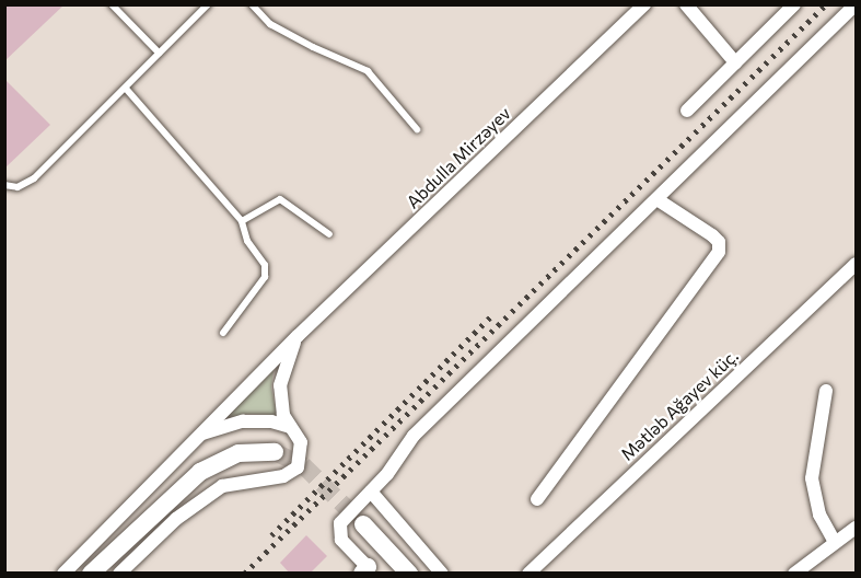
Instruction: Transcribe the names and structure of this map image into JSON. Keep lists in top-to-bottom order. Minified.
{"streets":{"street":["Abdulla Mirzəyev","Mətləb Ağayev küç."]}}
